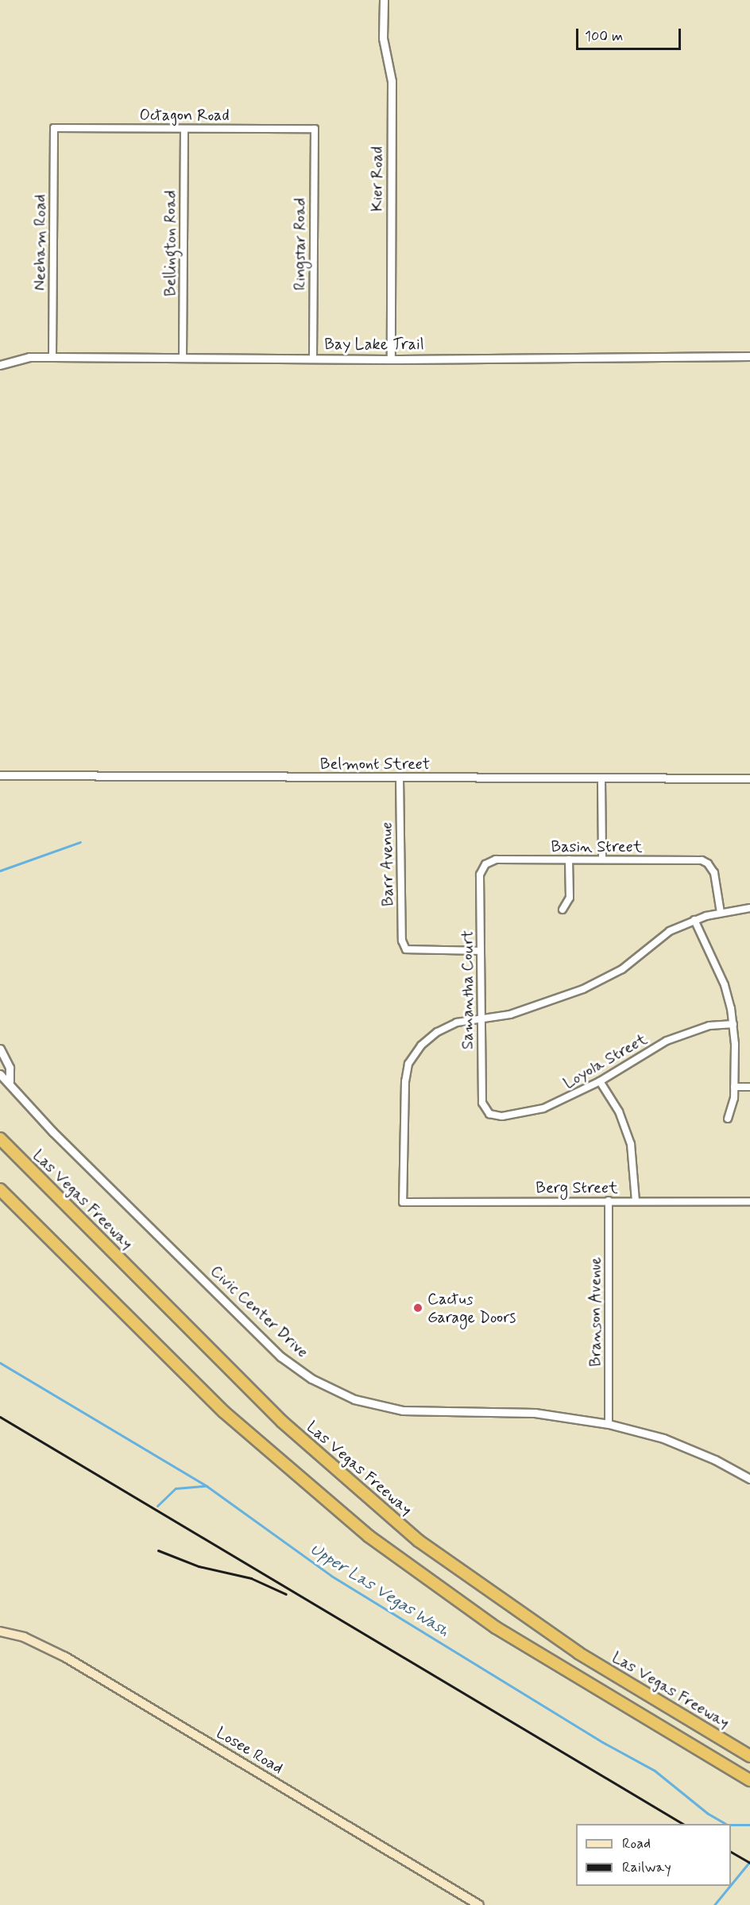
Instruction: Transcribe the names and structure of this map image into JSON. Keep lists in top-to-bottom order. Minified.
{"streets":{"highway":["Las Vegas Freeway"],"main road":["Losee Road"],"street":["Octagon Road","Kier Road","Neeham Road","Bellington Road","Ringstar Road","Bay Lake Trail","Belmont Street","Basin Street","Barr Avenue","Samantha Court","Loyola Street","Berg Street","Civic Center Drive","Branson Avenue"]},"crossings":[["Octagon Road","Neeham Road"],["Octagon Road","Bellington Road"],["Octagon Road","Ringstar Road"],["Kier Road","Bay Lake Trail"],["Neeham Road","Bay Lake Trail"],["Bellington Road","Bay Lake Trail"],["Ringstar Road","Bay Lake Trail"],["Belmont Street","Barr Avenue"],["Basin Street","Samantha Court"],["Barr Avenue","Samantha Court"],["Samantha Court","Loyola Street"],["Samantha Court","Berg Street"],["Berg Street","Branson Avenue"],["Civic Center Drive","Branson Avenue"]],"water":["Upper Las Vegas Wash"],"places":["Cactus Garage Doors"],"legend":["Road","Railway"],"scale_bar":"100 m"}
